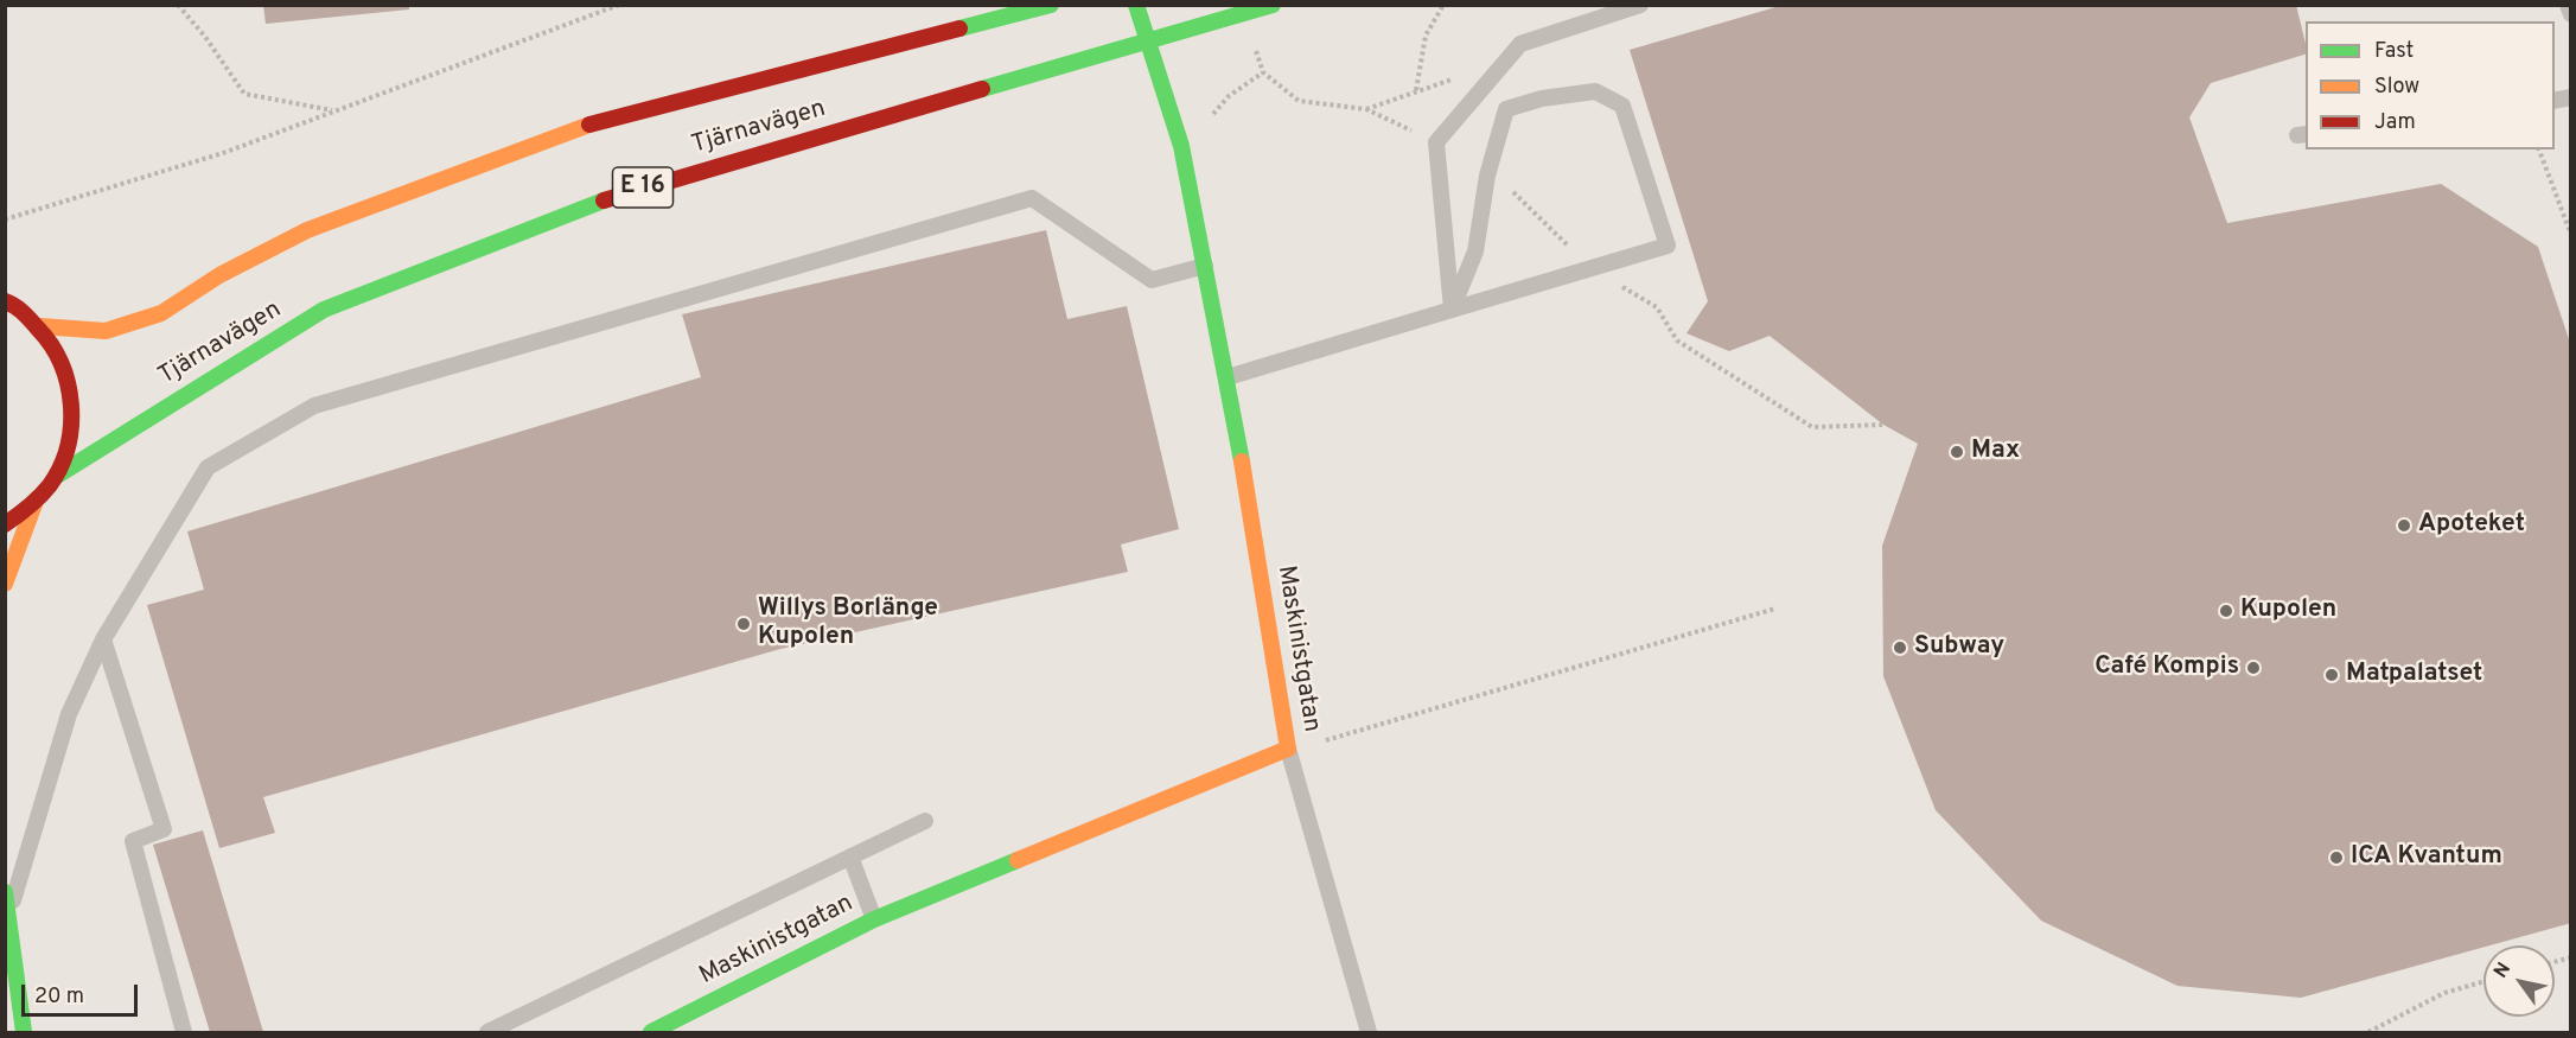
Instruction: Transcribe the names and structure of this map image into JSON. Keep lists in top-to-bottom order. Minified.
{"streets":{"main road":["Tjärnavägen","E 16","Maskinistgatan"]},"crossings":[["Tjärnavägen","Maskinistgatan"]],"places":["Max","Apoteket","Kupolen","Willys Borlänge Kupolen","Subway","Café Kompis","Matpalatset","ICA Kvantum"],"legend":["Fast","Slow","Jam"],"scale_bar":"20 m","north":"top left"}
